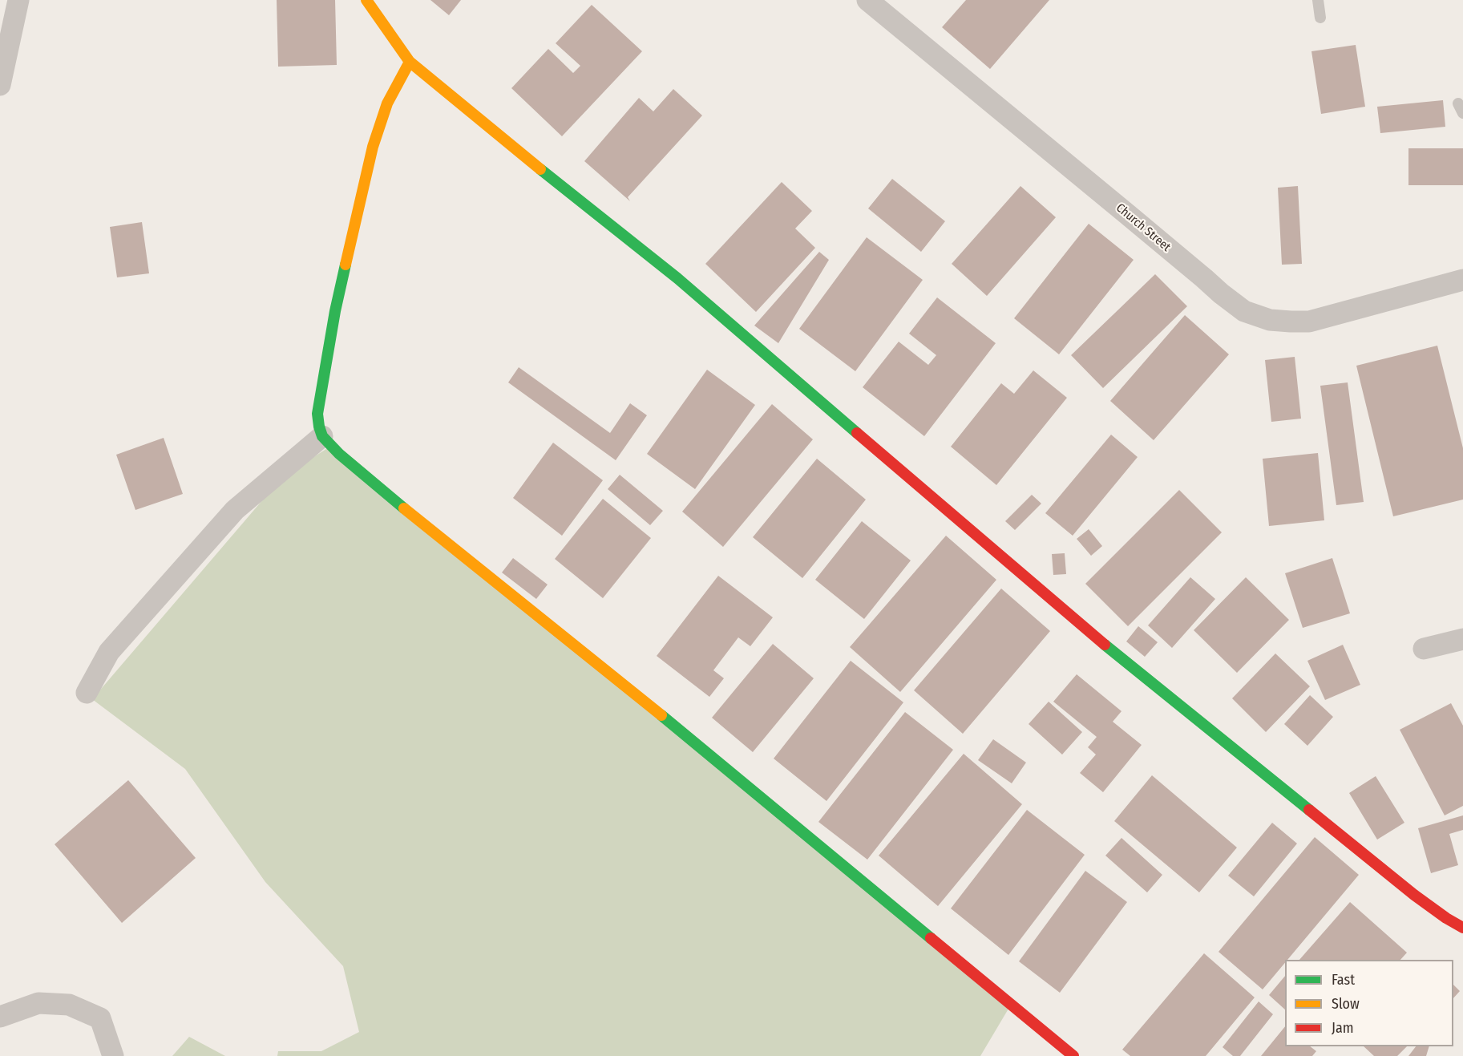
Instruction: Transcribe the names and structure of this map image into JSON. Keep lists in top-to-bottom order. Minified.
{"streets":{"street":["Church Street"]},"legend":["Fast","Slow","Jam"]}
